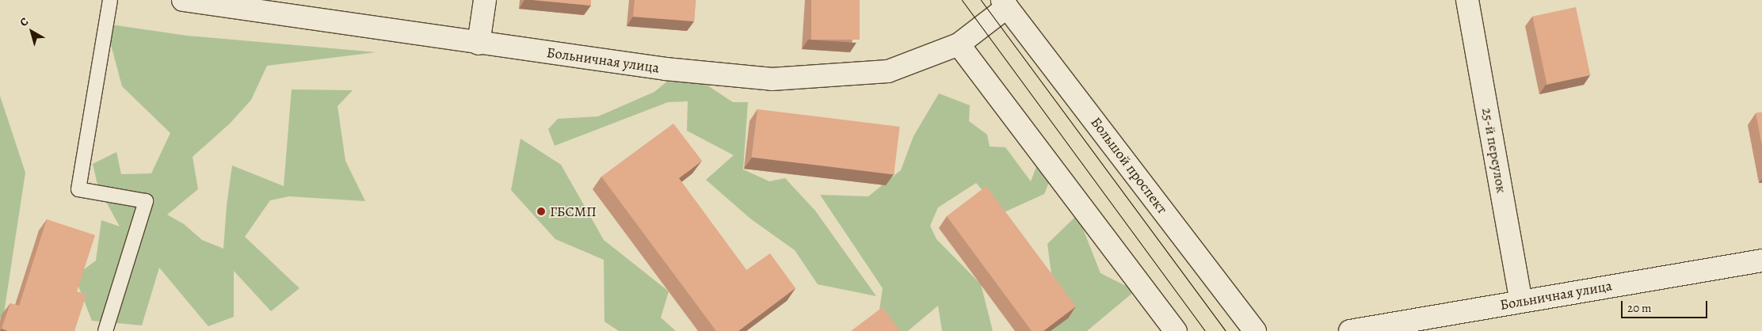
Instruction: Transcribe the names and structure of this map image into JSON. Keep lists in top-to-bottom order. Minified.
{"streets":{"street":["Больничная улица","25-й переулок","Большой проспект"]},"crossings":[["Больничная улица","25-й переулок"],["Больничная улица","Большой проспект"]],"places":["ГБСМП"],"scale_bar":"20 m","north":"top left"}
